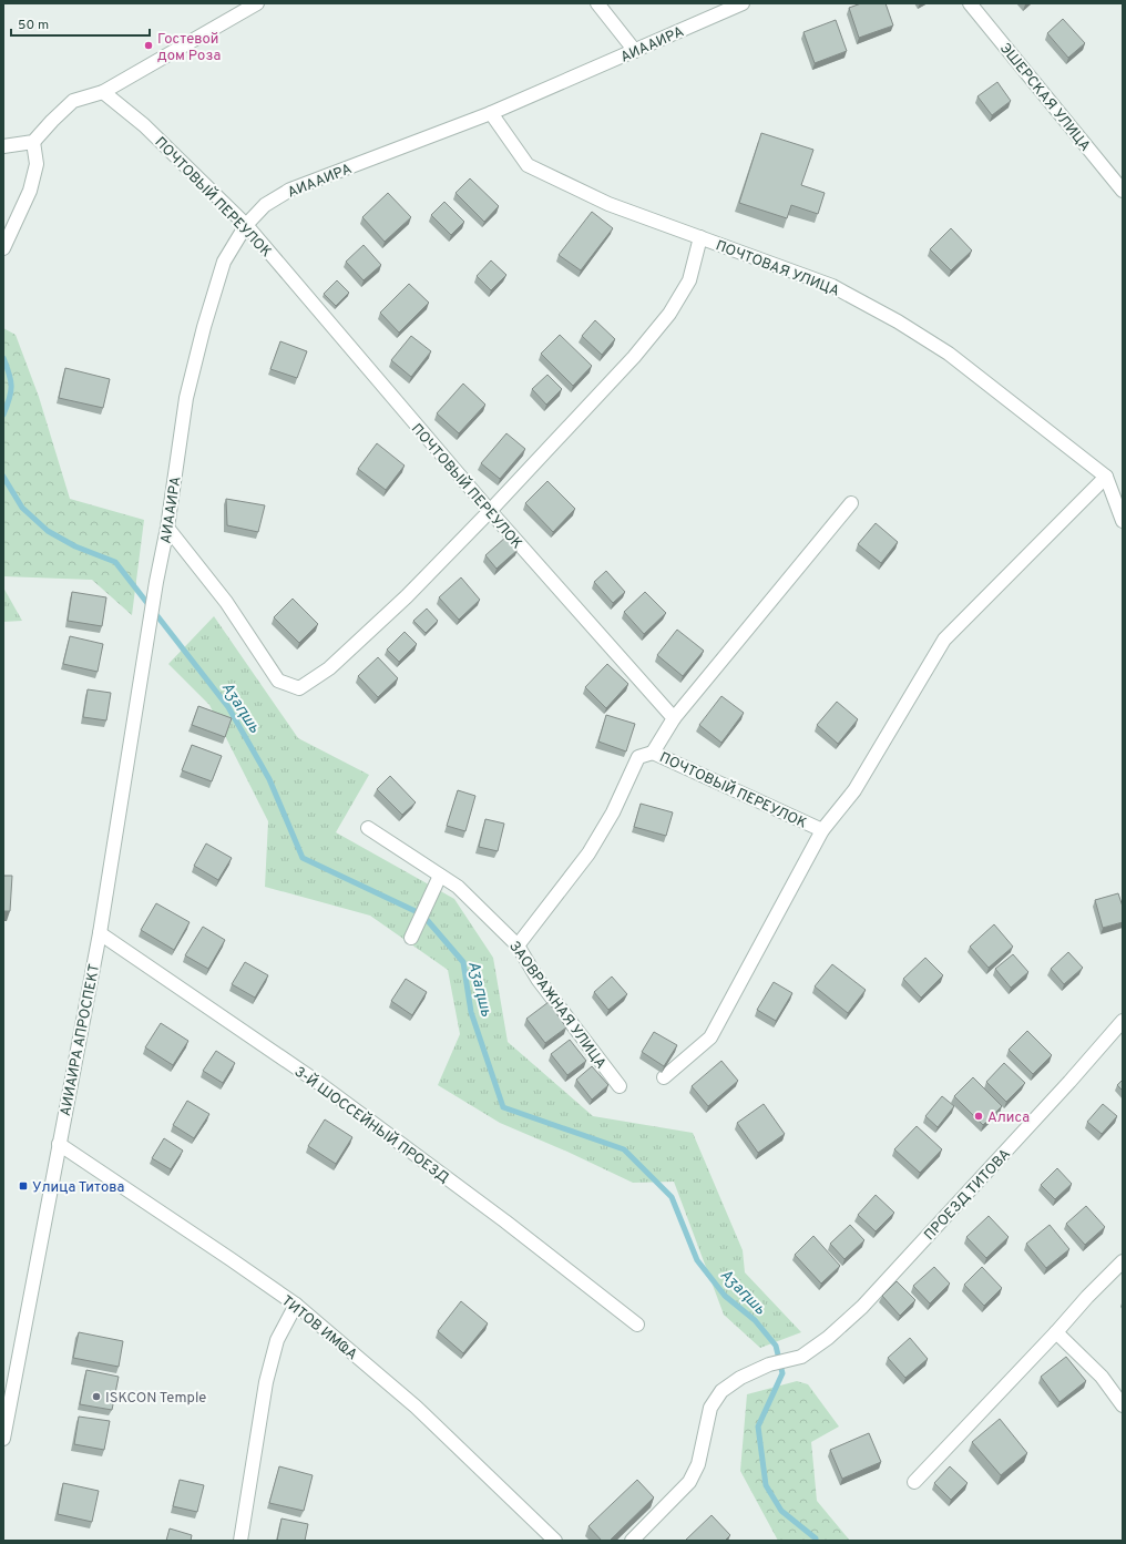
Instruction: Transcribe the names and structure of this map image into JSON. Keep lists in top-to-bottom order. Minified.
{"streets":{"street":["АИААИРА","ЭШЕРСКАЯ УЛИЦА","ПОЧТОВЫЙ ПЕРЕУЛОК","ПОЧТОВАЯ УЛИЦА","ЗАОВРАЖНАЯ УЛИЦА","АИИАИРА АПРОСПЕКТ","3-Й ШОССЕЙНЫЙ ПРОЕЗД","ПРОЕЗД ТИТОВА","ТИТОВ ИМҨА"]},"crossings":[["АИААИРА","ПОЧТОВЫЙ ПЕРЕУЛОК"],["АИААИРА","ПОЧТОВАЯ УЛИЦА"],["АИААИРА","АИИАИРА АПРОСПЕКТ"],["АИИАИРА АПРОСПЕКТ","3-Й ШОССЕЙНЫЙ ПРОЕЗД"],["АИИАИРА АПРОСПЕКТ","ТИТОВ ИМҨА"]],"water":["Аӡаԥшь"],"places":{"other":["Гостевой дом Роза","Алиса","ISKCON Temple"],"transit":["Улица Титова"]},"scale_bar":"50 m"}
